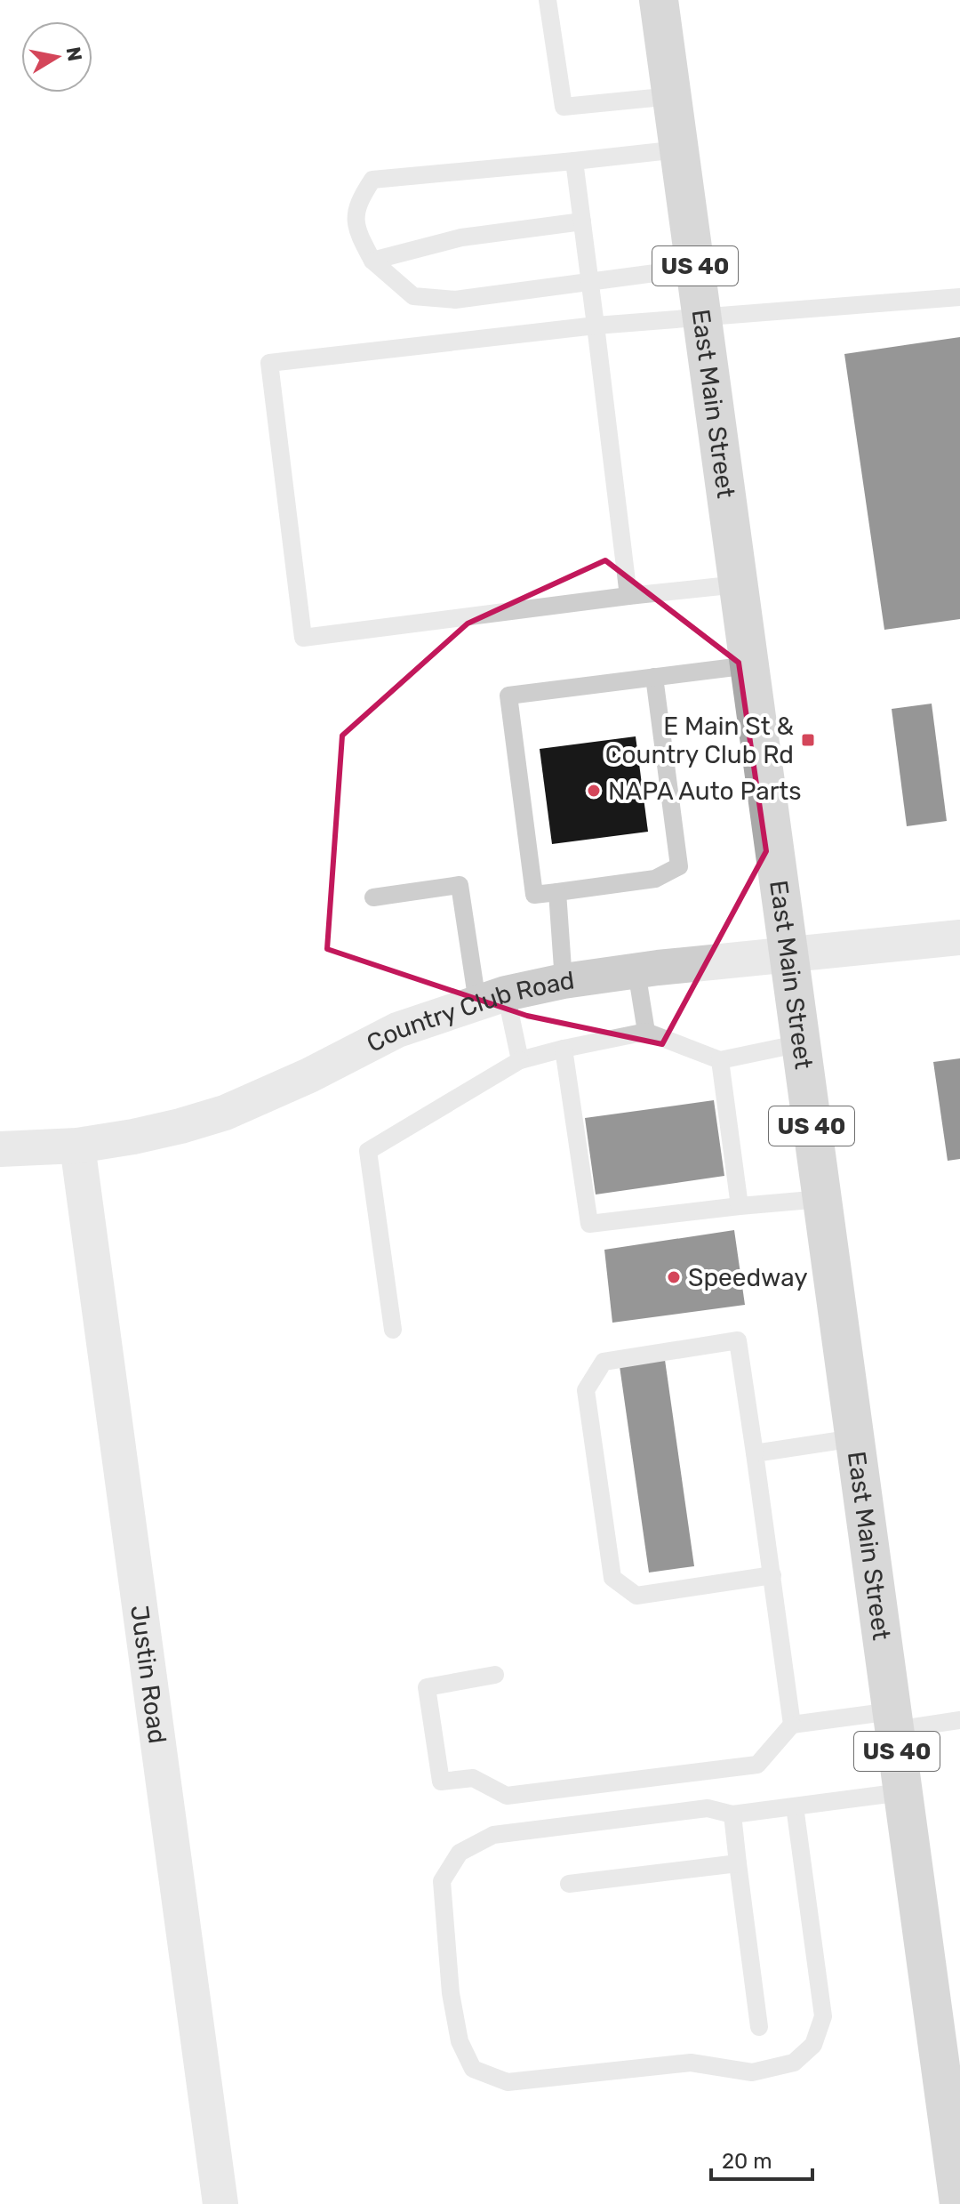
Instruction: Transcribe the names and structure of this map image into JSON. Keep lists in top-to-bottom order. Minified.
{"streets":{"main road":["US 40","East Main Street"],"street":["Country Club Road","Justin Road"]},"crossings":[["East Main Street","Country Club Road"],["Country Club Road","Justin Road"]],"places":{"transit":["E Main St & Country Club Rd"],"other":["NAPA Auto Parts","Speedway"]},"scale_bar":"20 m","north":"right"}
